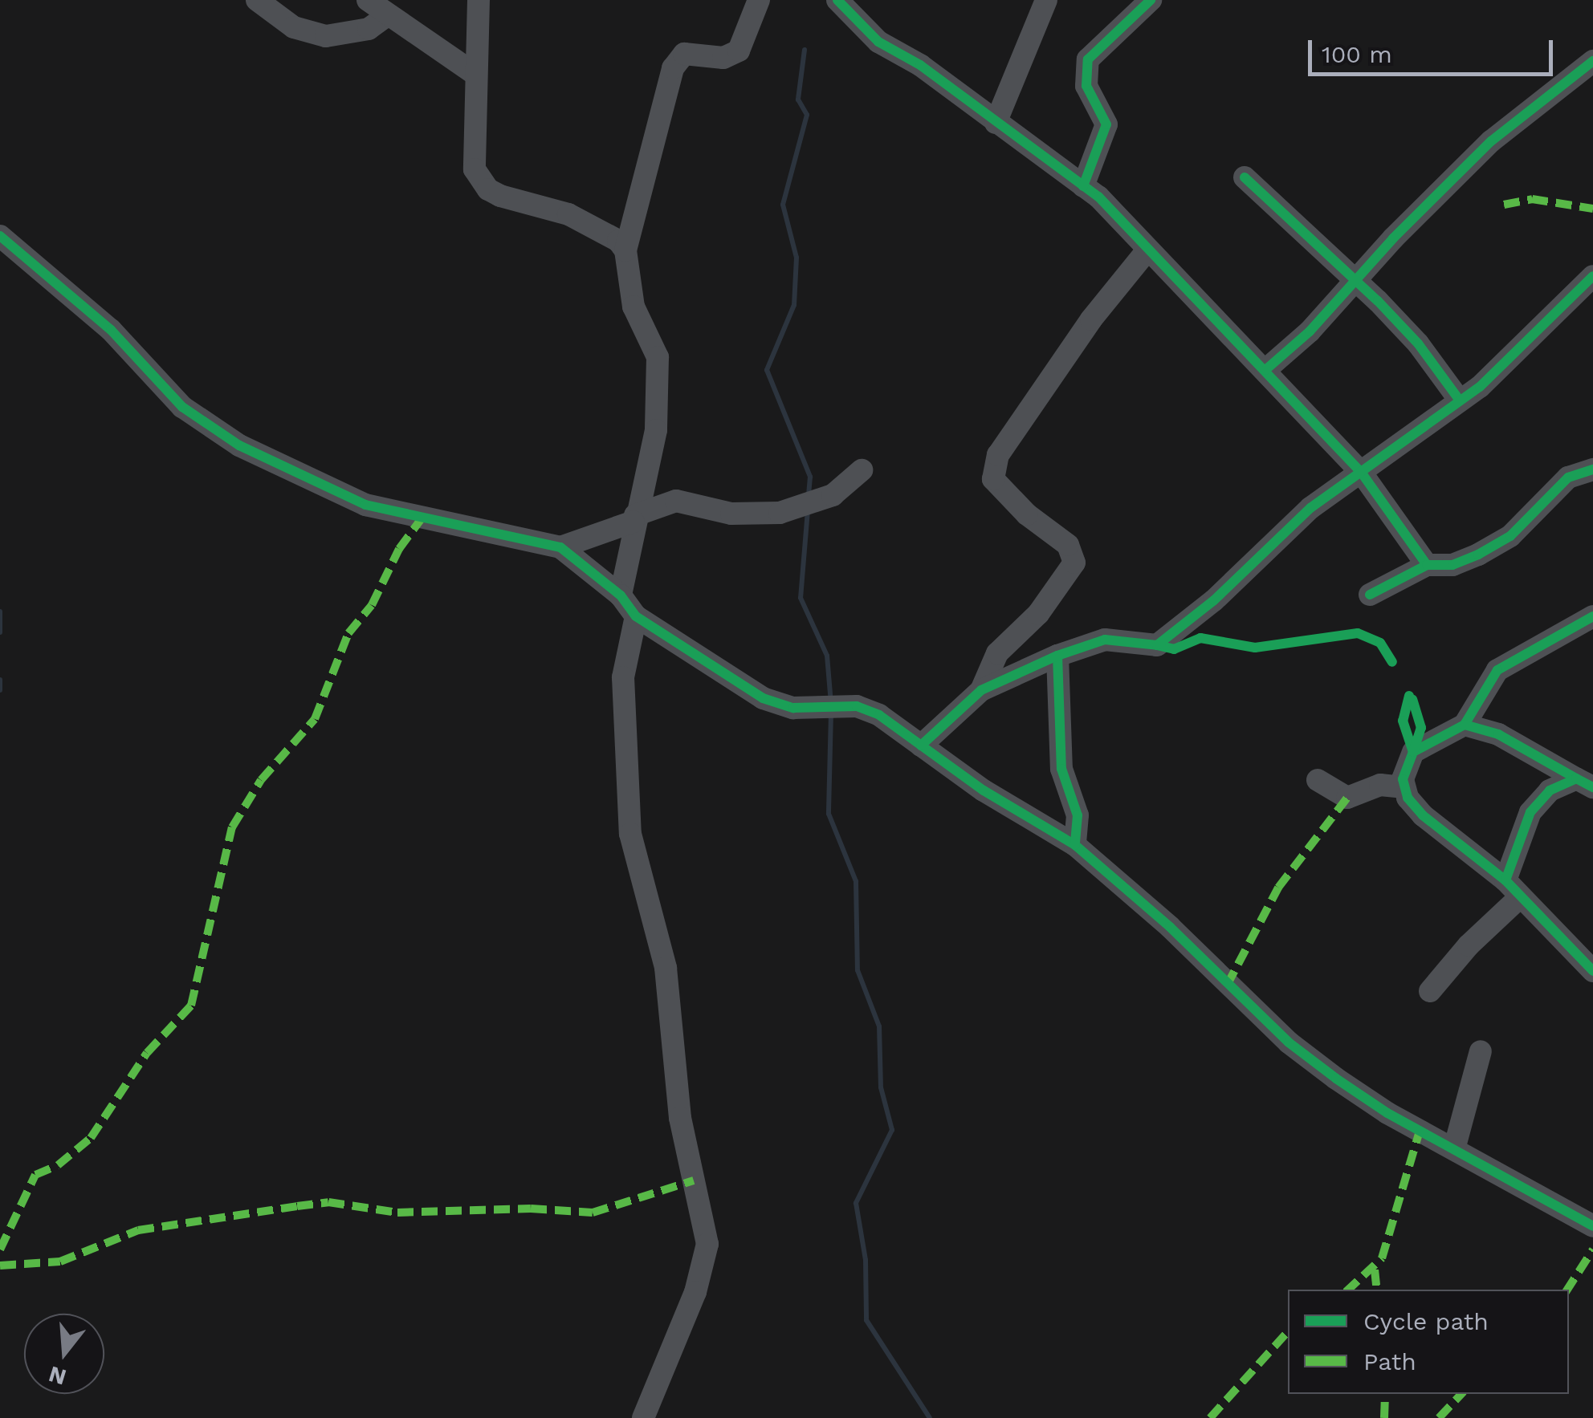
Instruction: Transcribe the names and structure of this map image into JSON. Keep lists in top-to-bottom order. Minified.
{"legend":["Cycle path","Path"],"scale_bar":"100 m","north":"bottom"}
